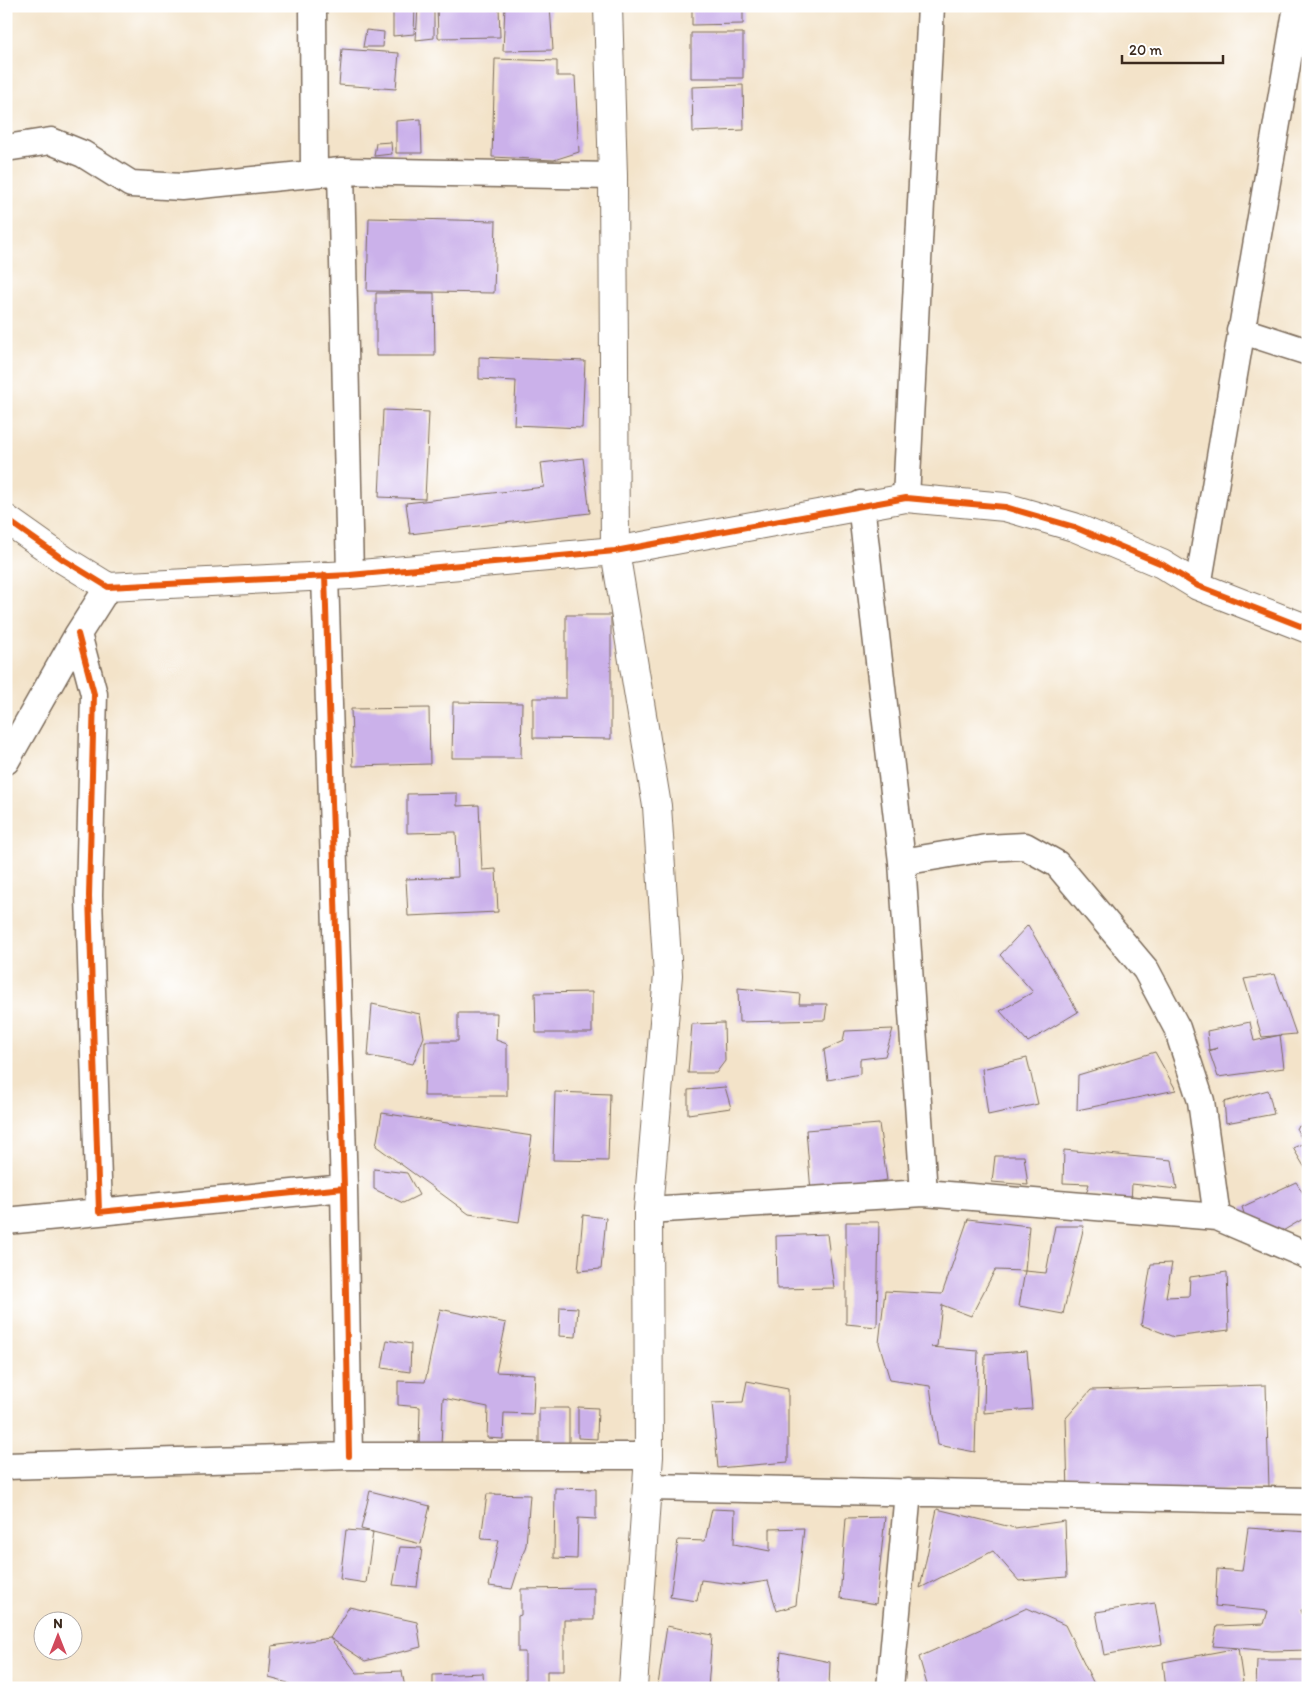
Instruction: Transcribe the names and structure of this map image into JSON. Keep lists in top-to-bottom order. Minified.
{"scale_bar":"20 m","north":"top"}
